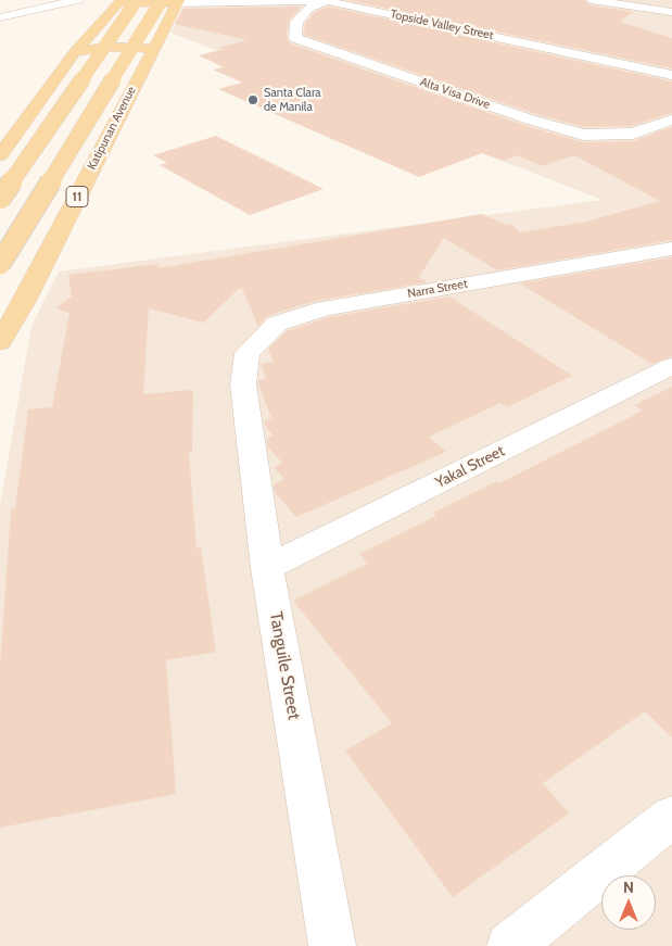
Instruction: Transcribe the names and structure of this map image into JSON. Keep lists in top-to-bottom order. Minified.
{"streets":{"main road":["Katipunan Avenue","11"],"street":["Topside Valley Street","Alta Visa Drive","Narra Street","Yakal Street","Tanguile Street"]},"crossings":[["Topside Valley Street","Alta Visa Drive"],["Topside Valley Street","Katipunan Avenue"],["Narra Street","Tanguile Street"],["Yakal Street","Tanguile Street"]],"places":["Santa Clara de Manila"],"north":"top"}
